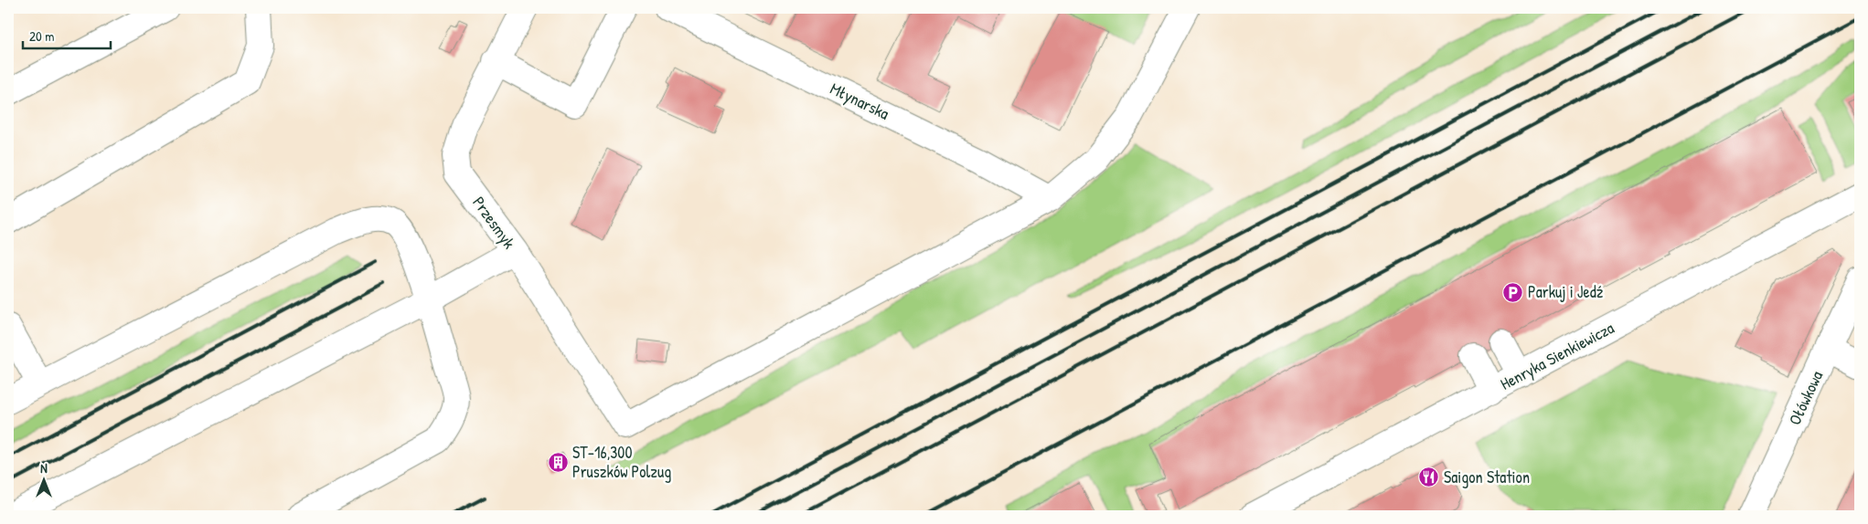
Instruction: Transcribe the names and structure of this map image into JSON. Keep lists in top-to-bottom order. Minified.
{"streets":{"street":["Młynarska","Przesmyk","Henryka Sienkiewicza","Ołówkowa"]},"crossings":[["Młynarska","Przesmyk"]],"places":{"parking":["Parkuj i Jedź"],"building":["ST-16,300 Pruszków Polzug"],"restaurant":["Saigon Station"]},"scale_bar":"20 m","north":"top"}
